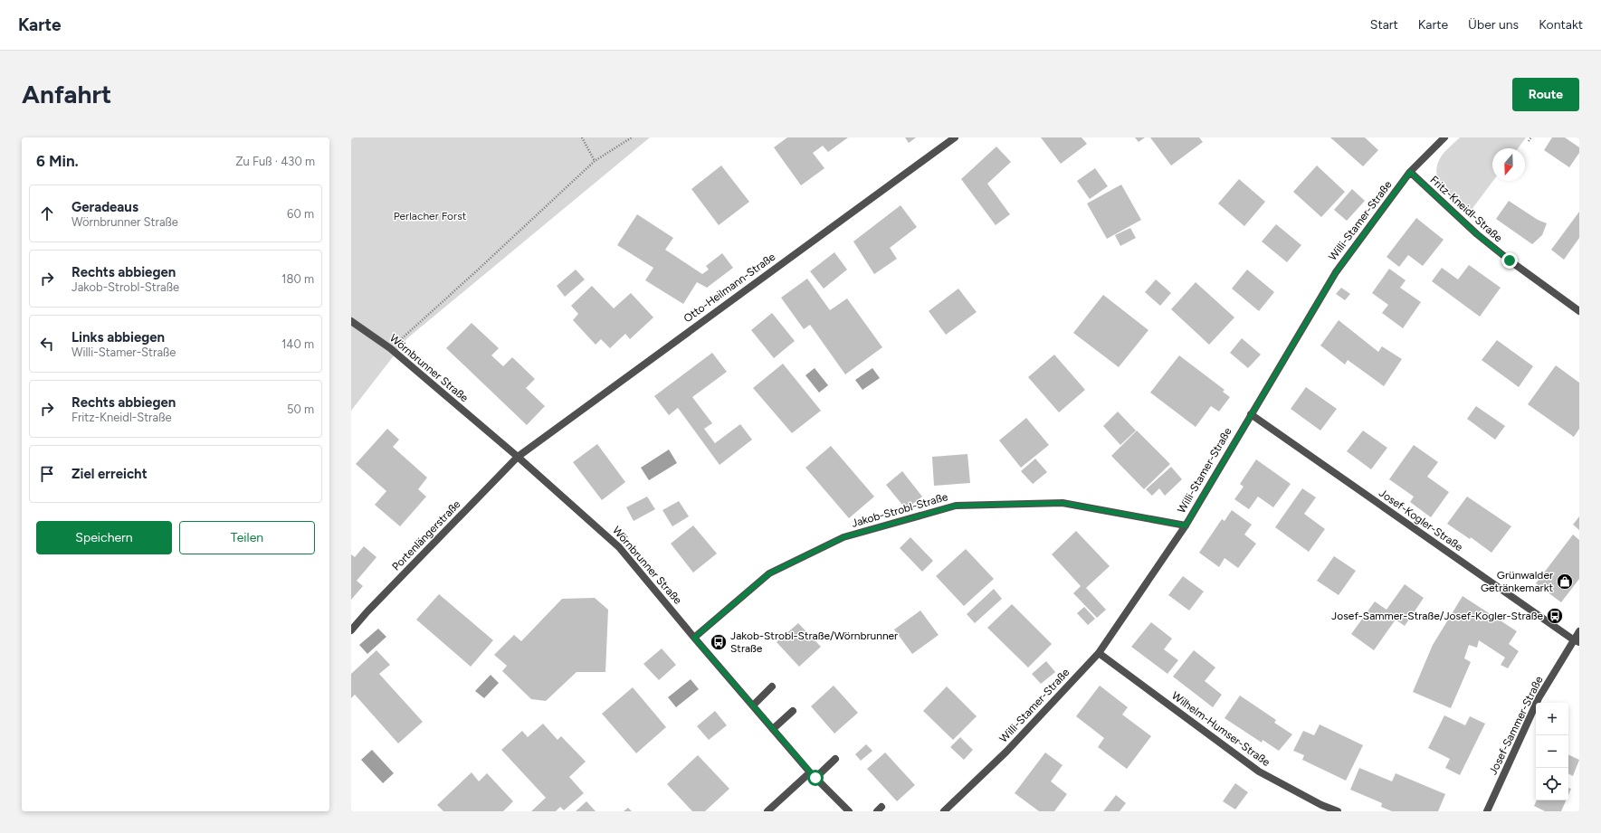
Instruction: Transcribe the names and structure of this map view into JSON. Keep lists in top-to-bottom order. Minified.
{"streets":{"street":["Fritz-Kneidl-Straße","Willi-Stamer-Straße","Otto-Heilmann-Straße","Wörnbrunner Straße","Jakob-Strobl-Straße","Josef-Kogler-Straße","Portenlängerstraße","Josef-Sammer-Straße","Wilhelm-Humser-Straße"]},"crossings":[["Fritz-Kneidl-Straße","Willi-Stamer-Straße"],["Willi-Stamer-Straße","Jakob-Strobl-Straße"],["Willi-Stamer-Straße","Josef-Kogler-Straße"],["Willi-Stamer-Straße","Wilhelm-Humser-Straße"],["Otto-Heilmann-Straße","Wörnbrunner Straße"],["Otto-Heilmann-Straße","Portenlängerstraße"],["Wörnbrunner Straße","Jakob-Strobl-Straße"],["Wörnbrunner Straße","Portenlängerstraße"],["Josef-Kogler-Straße","Josef-Sammer-Straße"]],"parks":["Perlacher Forst"],"places":{"shop":["Grünwalder Getränkemarkt"],"bus stop":["Josef-Sammer-Straße/Josef-Kogler-Straße","Jakob-Strobl-Straße/Wörnbrunner Straße"]},"north":"bottom","page":{"header":"Karte","nav":["Start","Karte","Über uns","Kontakt"],"buttons":["Route",["Speichern","Teilen"]],"title":"Anfahrt","heading":["6 Min.","Zu Fuß · 430 m"],"list":[["Geradeaus","Wörnbrunner Straße","60 m"],["Rechts abbiegen","Jakob-Strobl-Straße","180 m"],["Links abbiegen","Willi-Stamer-Straße","140 m"],["Rechts abbiegen","Fritz-Kneidl-Straße","50 m"],"Ziel erreicht"],"map_buttons":["+","−"]}}
